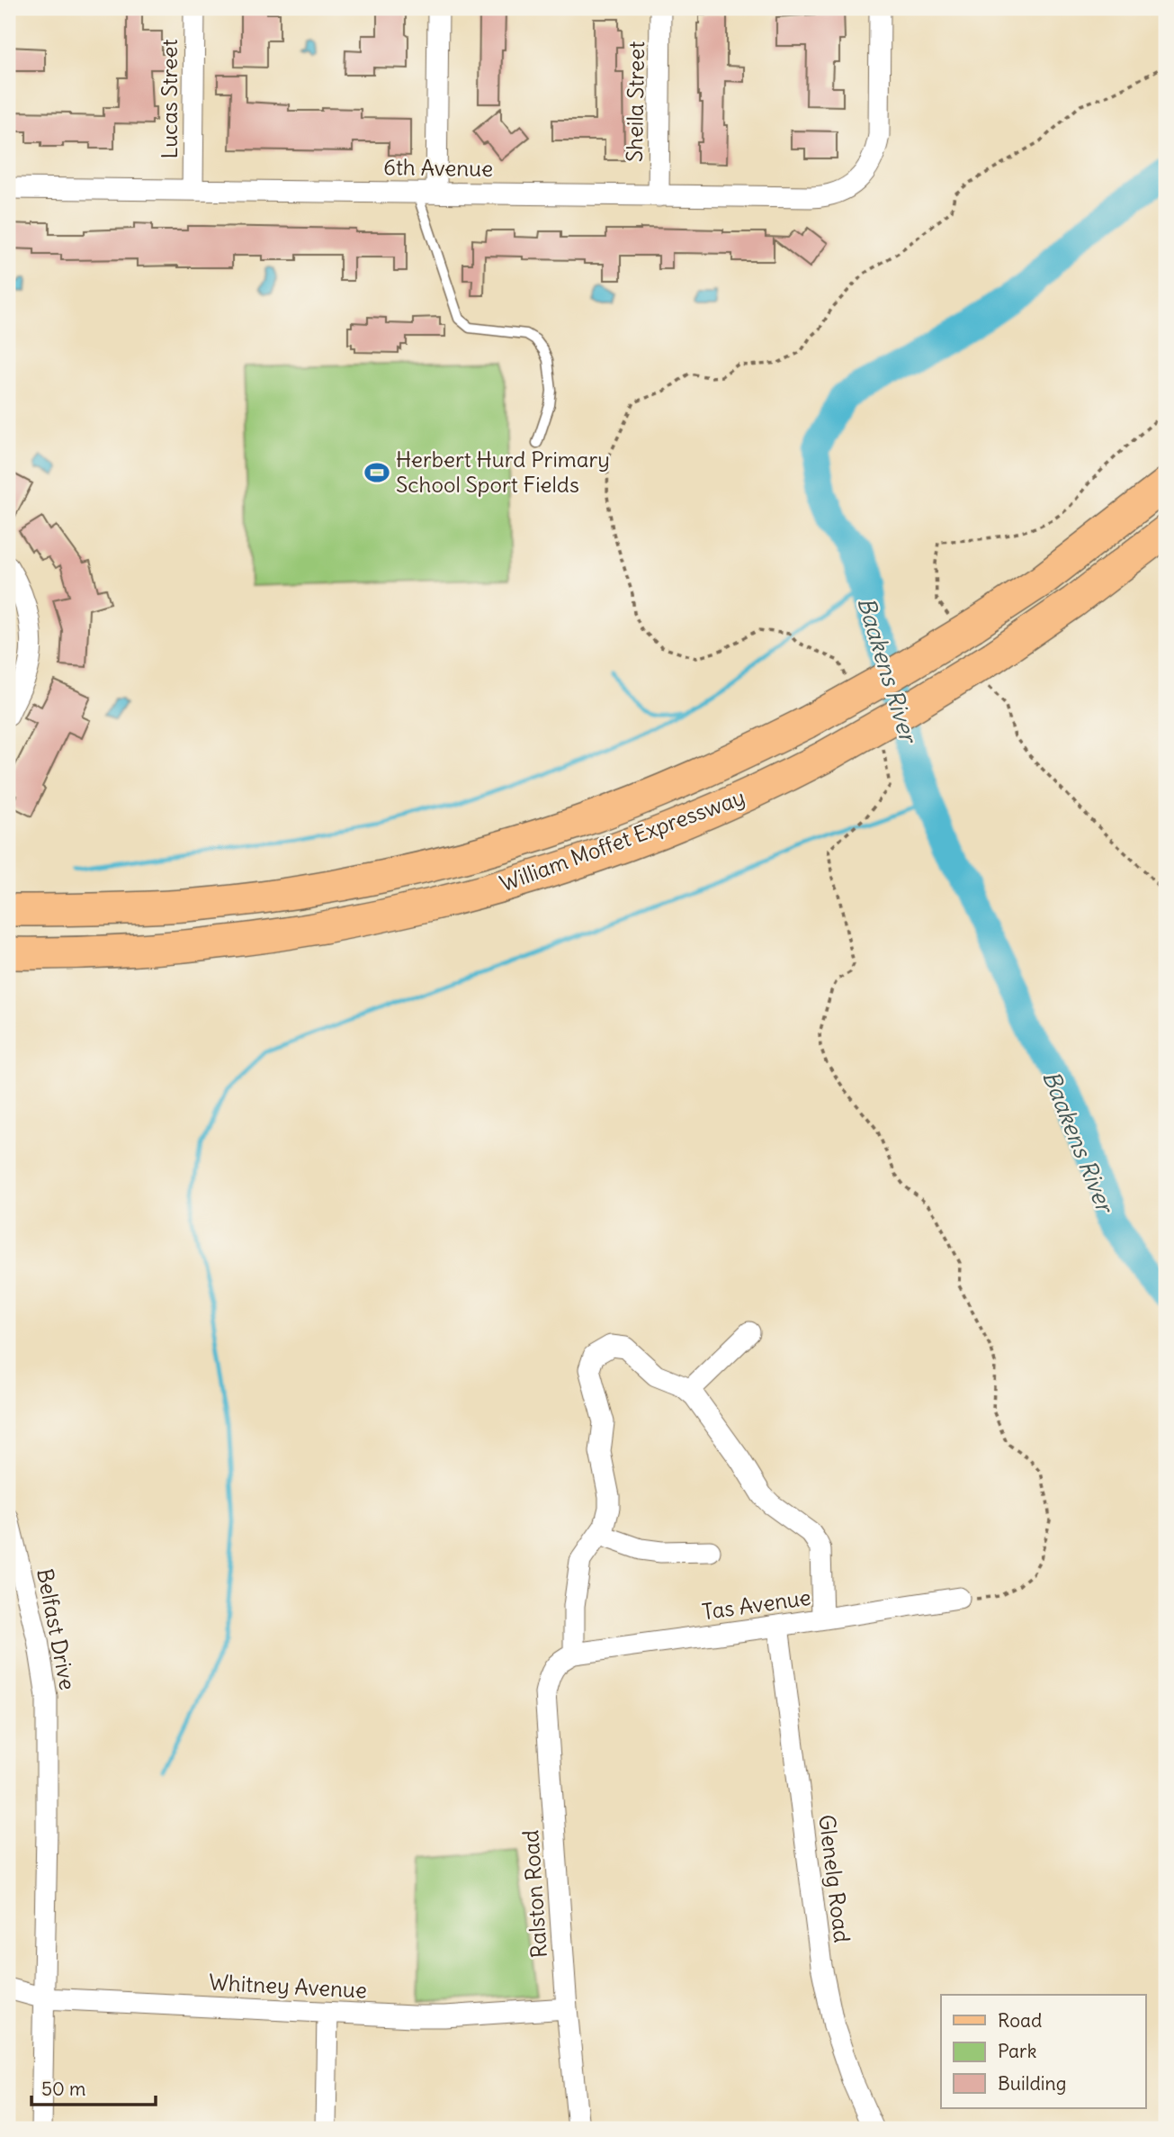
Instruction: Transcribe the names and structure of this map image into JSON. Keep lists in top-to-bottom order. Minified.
{"streets":{"main road":["William Moffet Expressway"],"street":["Lucas Street","Sheila Street","6th Avenue","Tas Avenue","Belfast Drive","Glenelg Road","Ralston Road","Whitney Avenue"]},"crossings":[["Lucas Street","6th Avenue"],["Sheila Street","6th Avenue"],["Tas Avenue","Glenelg Road"],["Tas Avenue","Ralston Road"],["Belfast Drive","Whitney Avenue"],["Ralston Road","Whitney Avenue"]],"water":["Baakens River"],"places":{"sports":["Herbert Hurd Primary School Sport Fields"]},"legend":["Road","Park","Building"],"scale_bar":"50 m"}
